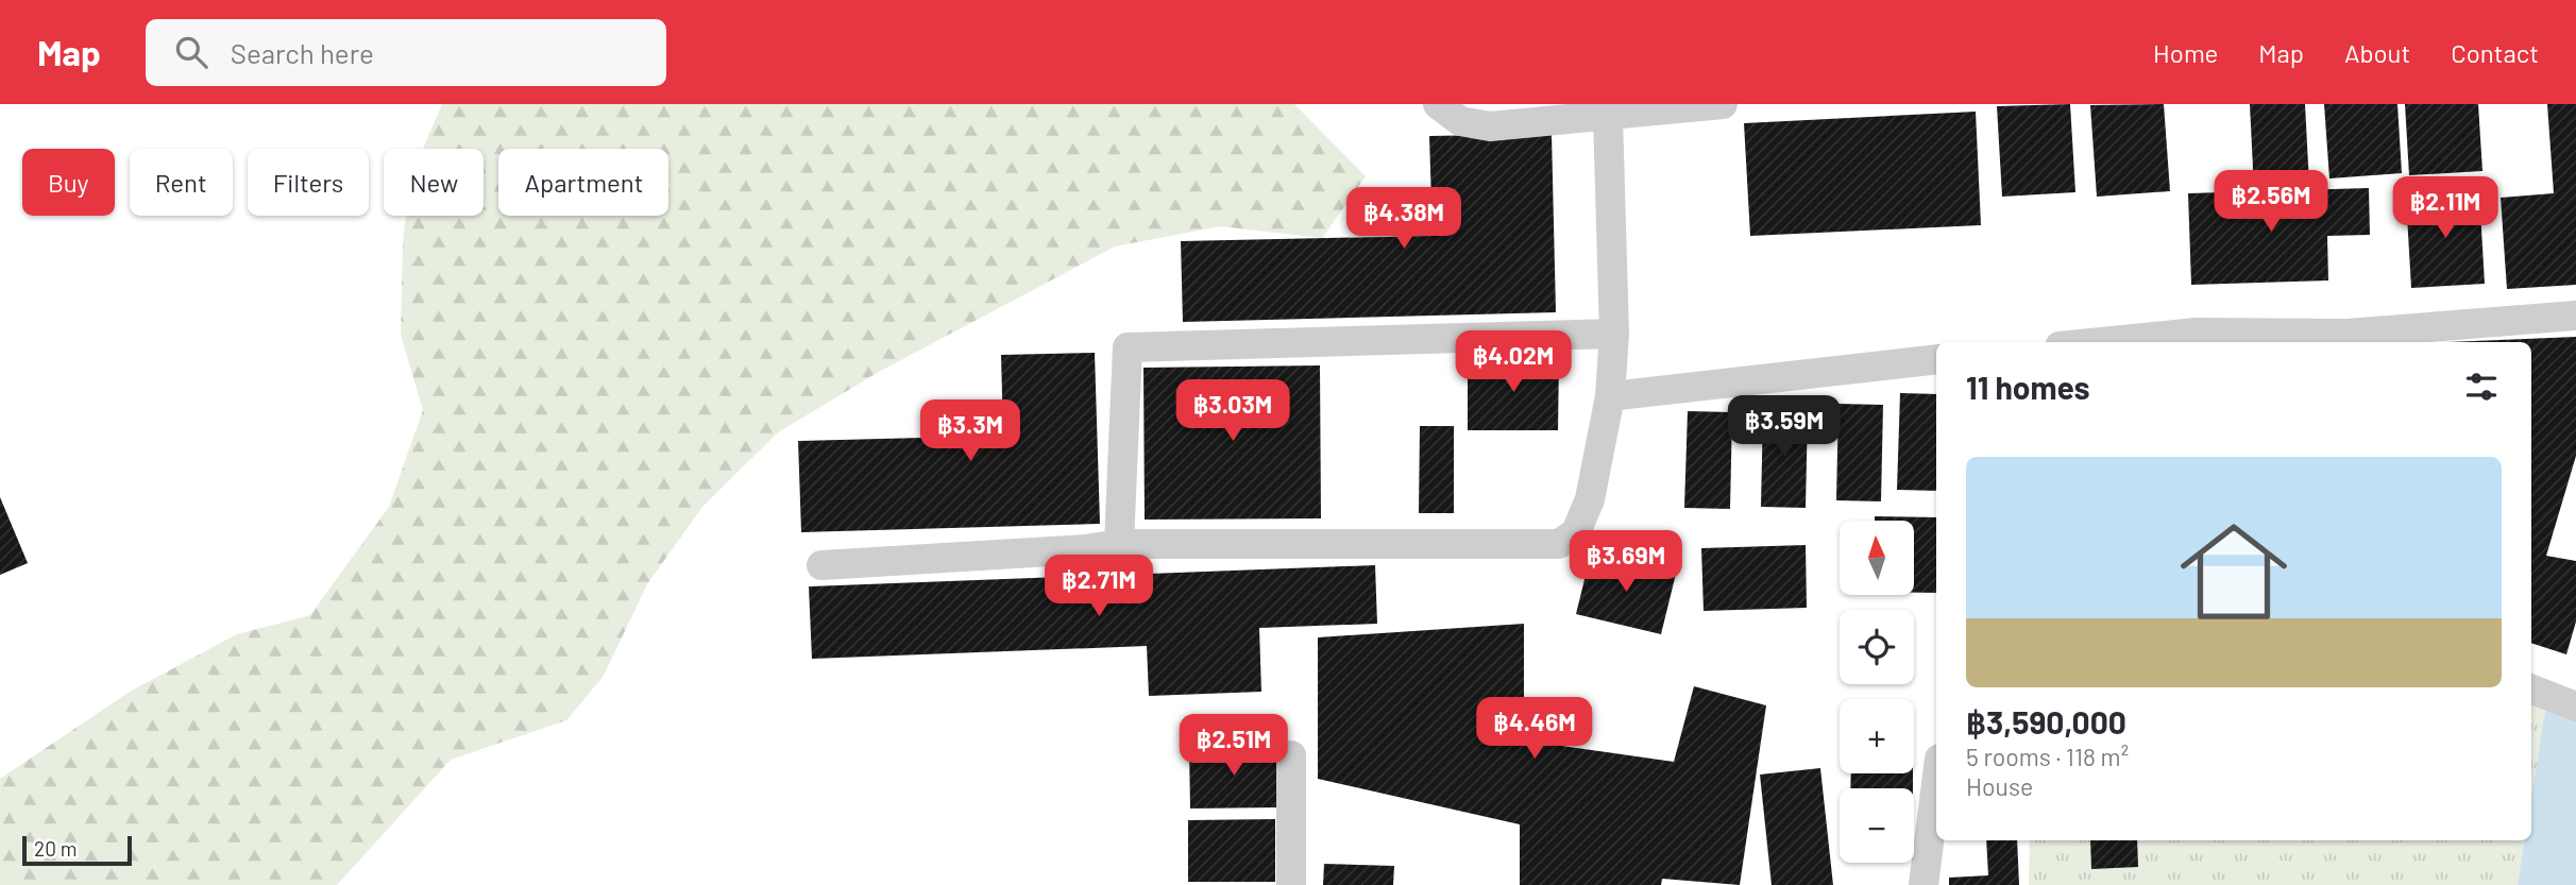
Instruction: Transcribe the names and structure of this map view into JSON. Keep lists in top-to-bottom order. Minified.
{"scale_bar":"20 m","north":"top","page":{"header":"Map","search":"Search here","nav":["Home","Map","About","Contact"],"chip":["Buy","Rent","Filters","New","Apartment"],"price":["฿2.56M","฿2.11M","฿4.38M","฿4.02M","฿3.03M","฿3.59M","฿3.3M","฿3.69M","฿2.71M","฿4.46M","฿2.51M"],"heading":"11 homes","list":[{"name":"฿3,590,000","note":"5 rooms · 118 m² · House"}],"map_buttons":["+","−"],"scale":"20 m"}}
